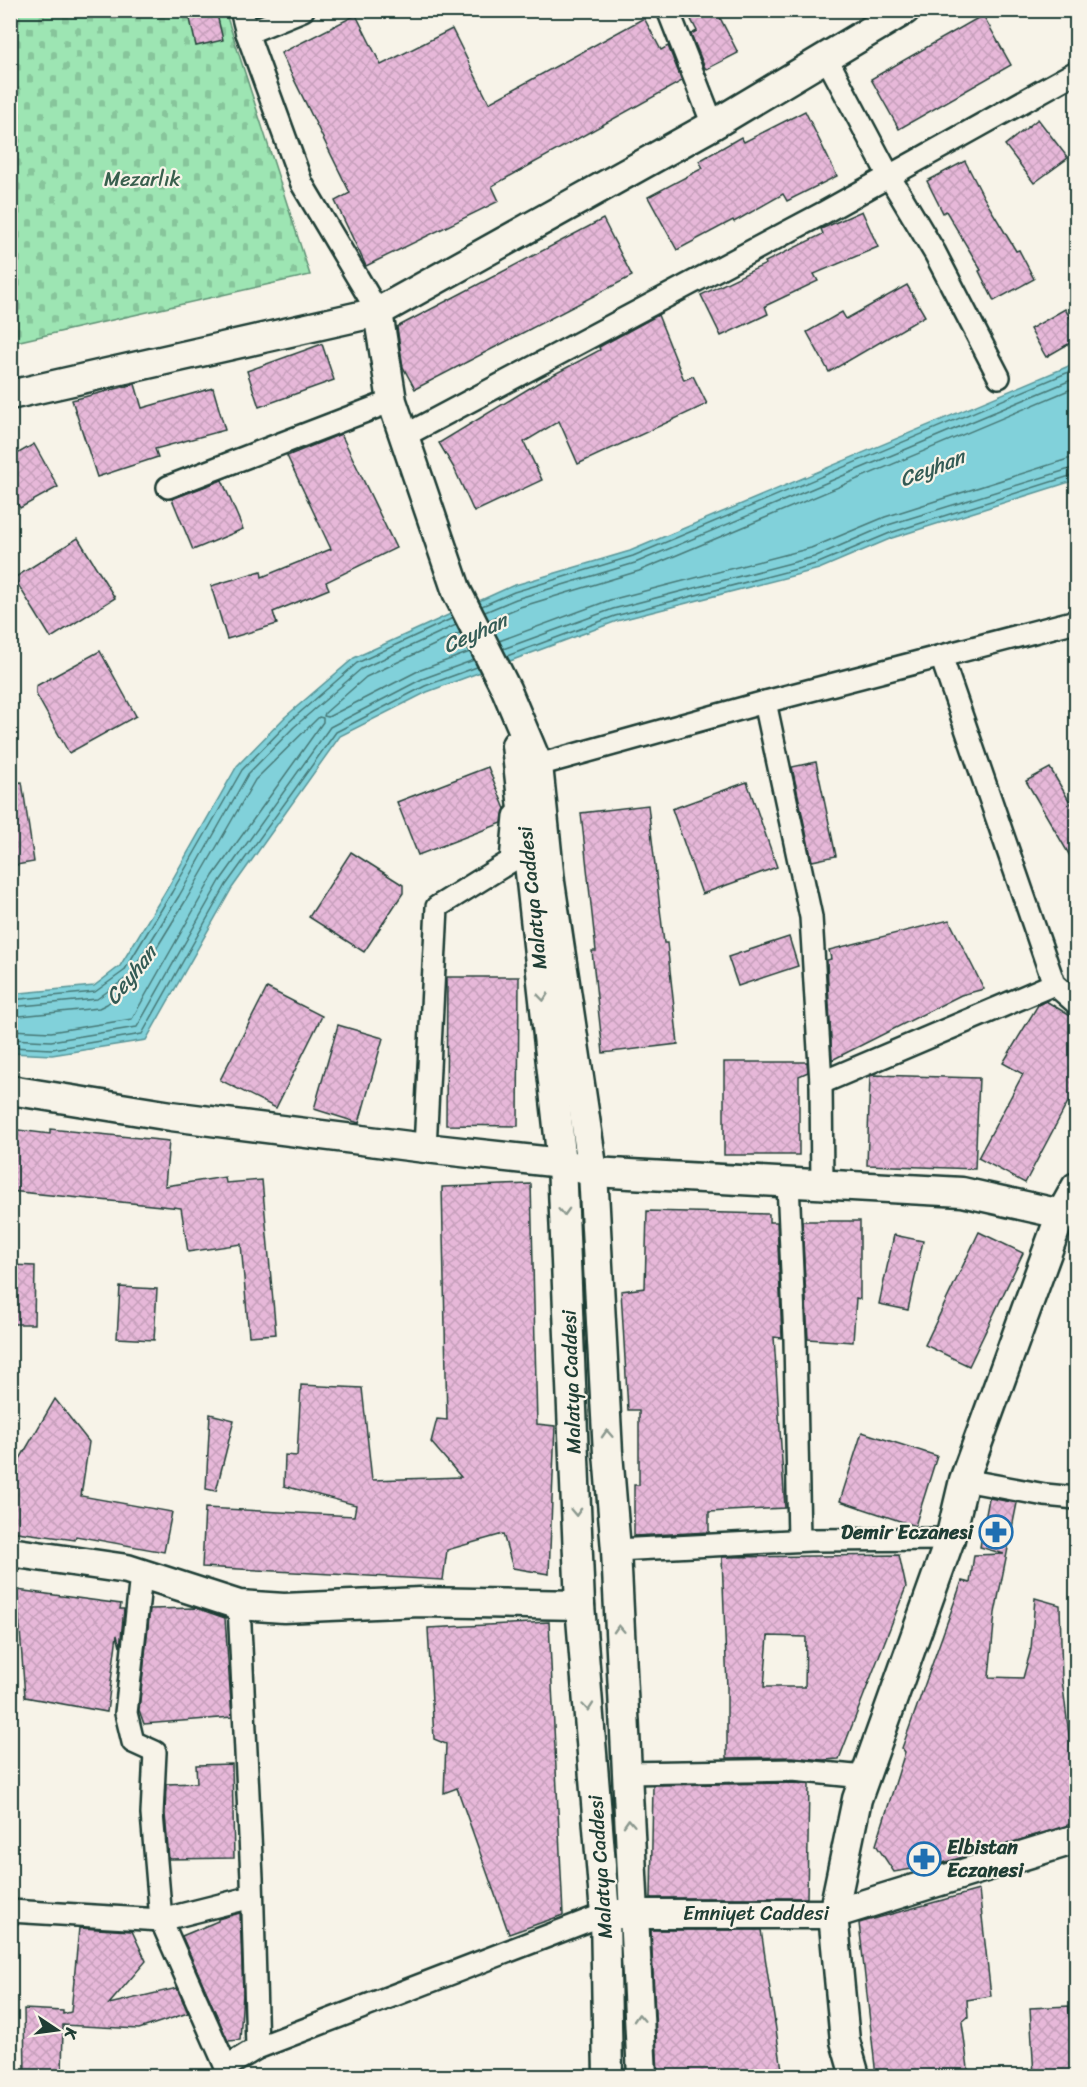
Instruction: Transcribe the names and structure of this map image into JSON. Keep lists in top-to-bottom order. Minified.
{"streets":{"street":["Malatya Caddesi","Emniyet Caddesi"]},"crossings":[["Malatya Caddesi","Emniyet Caddesi"]],"water":["Ceyhan"],"parks":["Mezarlık"],"places":{"pharmacy":["Demir Eczanesi","Elbistan Eczanesi"]},"north":"right"}
